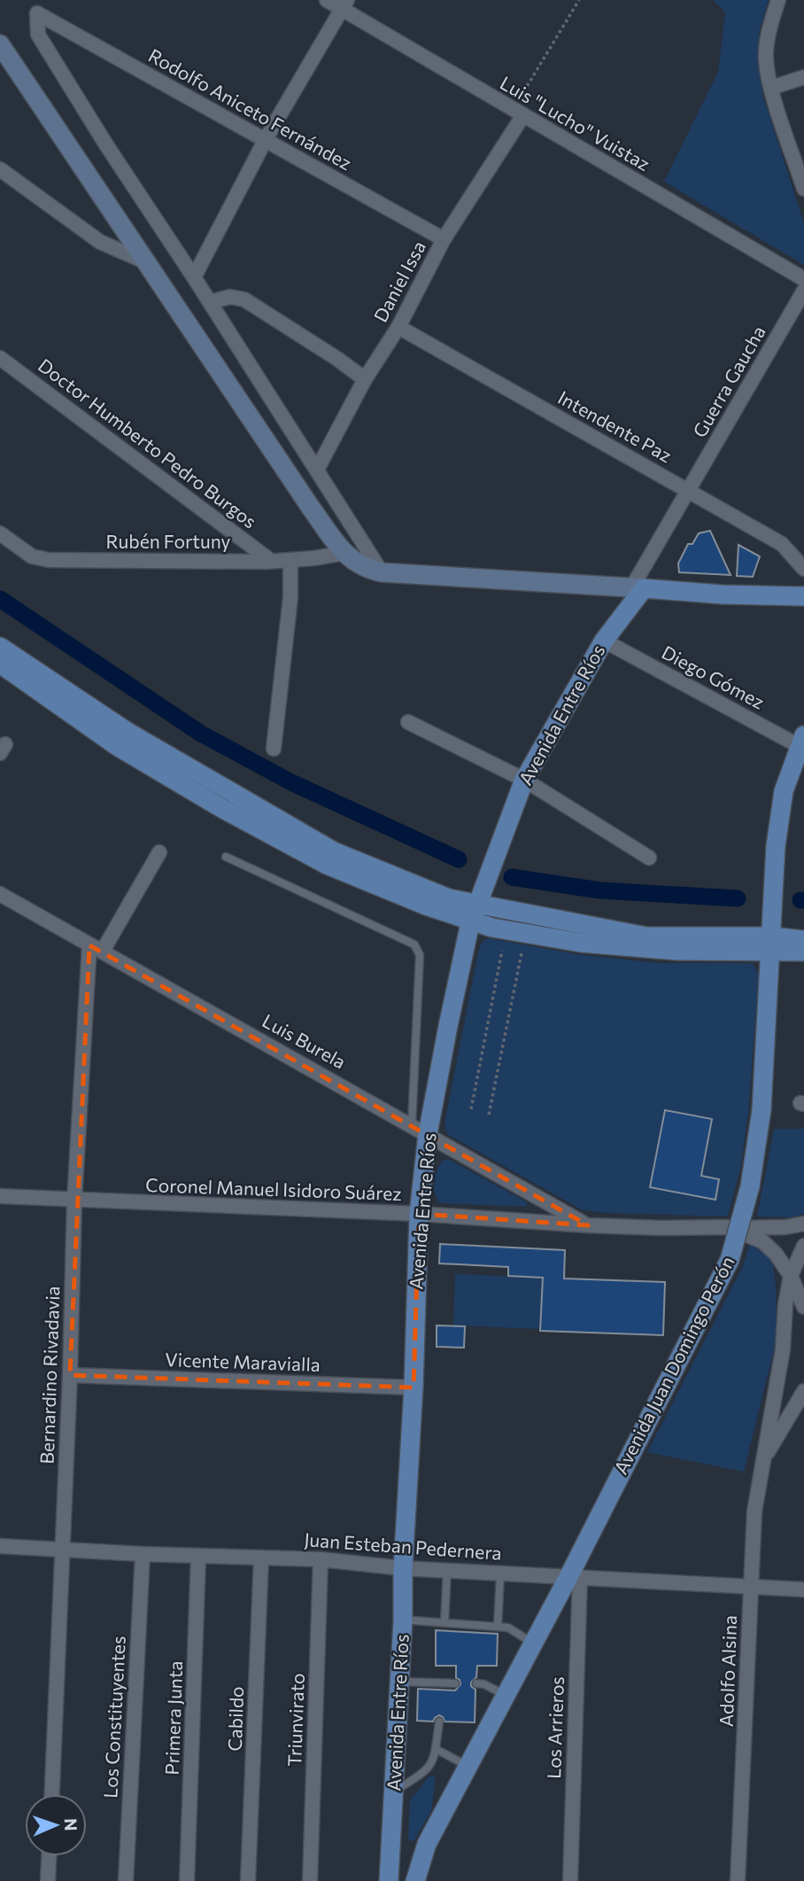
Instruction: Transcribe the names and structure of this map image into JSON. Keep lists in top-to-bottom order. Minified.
{"streets":{"main road":["Avenida Entre Ríos","Avenida Juan Domingo Perón"],"street":["Rodolfo Aniceto Fernández","Luis \"Lucho\" Vuistaz","Daniel Issa","Guerra Gaucha","Intendente Paz","Doctor Humberto Pedro Burgos","Rubén Fortuny","Diego Gómez","Luis Burela","Coronel Manuel Isidoro Suárez","Vicente Maravialla","Bernardino Rivadavia","Juan Esteban Pedernera","Adolfo Alsina","Los Constituyentes","Primera Junta","Cabildo","Triunvirato","Los Arrieros"]},"crossings":[["Rodolfo Aniceto Fernández","Daniel Issa"],["Luis \"Lucho\" Vuistaz","Daniel Issa"],["Daniel Issa","Intendente Paz"],["Guerra Gaucha","Intendente Paz"],["Guerra Gaucha","Avenida Entre Ríos"],["Doctor Humberto Pedro Burgos","Rubén Fortuny"],["Diego Gómez","Avenida Entre Ríos"],["Diego Gómez","Avenida Juan Domingo Perón"],["Avenida Entre Ríos","Luis Burela"],["Avenida Entre Ríos","Coronel Manuel Isidoro Suárez"],["Avenida Entre Ríos","Vicente Maravialla"],["Avenida Entre Ríos","Juan Esteban Pedernera"],["Luis Burela","Coronel Manuel Isidoro Suárez"],["Luis Burela","Bernardino Rivadavia"],["Coronel Manuel Isidoro Suárez","Bernardino Rivadavia"],["Coronel Manuel Isidoro Suárez","Adolfo Alsina"],["Vicente Maravialla","Bernardino Rivadavia"],["Avenida Juan Domingo Perón","Juan Esteban Pedernera"],["Avenida Juan Domingo Perón","Los Arrieros"],["Bernardino Rivadavia","Juan Esteban Pedernera"],["Juan Esteban Pedernera","Adolfo Alsina"],["Juan Esteban Pedernera","Los Constituyentes"],["Juan Esteban Pedernera","Primera Junta"],["Juan Esteban Pedernera","Cabildo"],["Juan Esteban Pedernera","Triunvirato"],["Juan Esteban Pedernera","Los Arrieros"]],"north":"right"}
